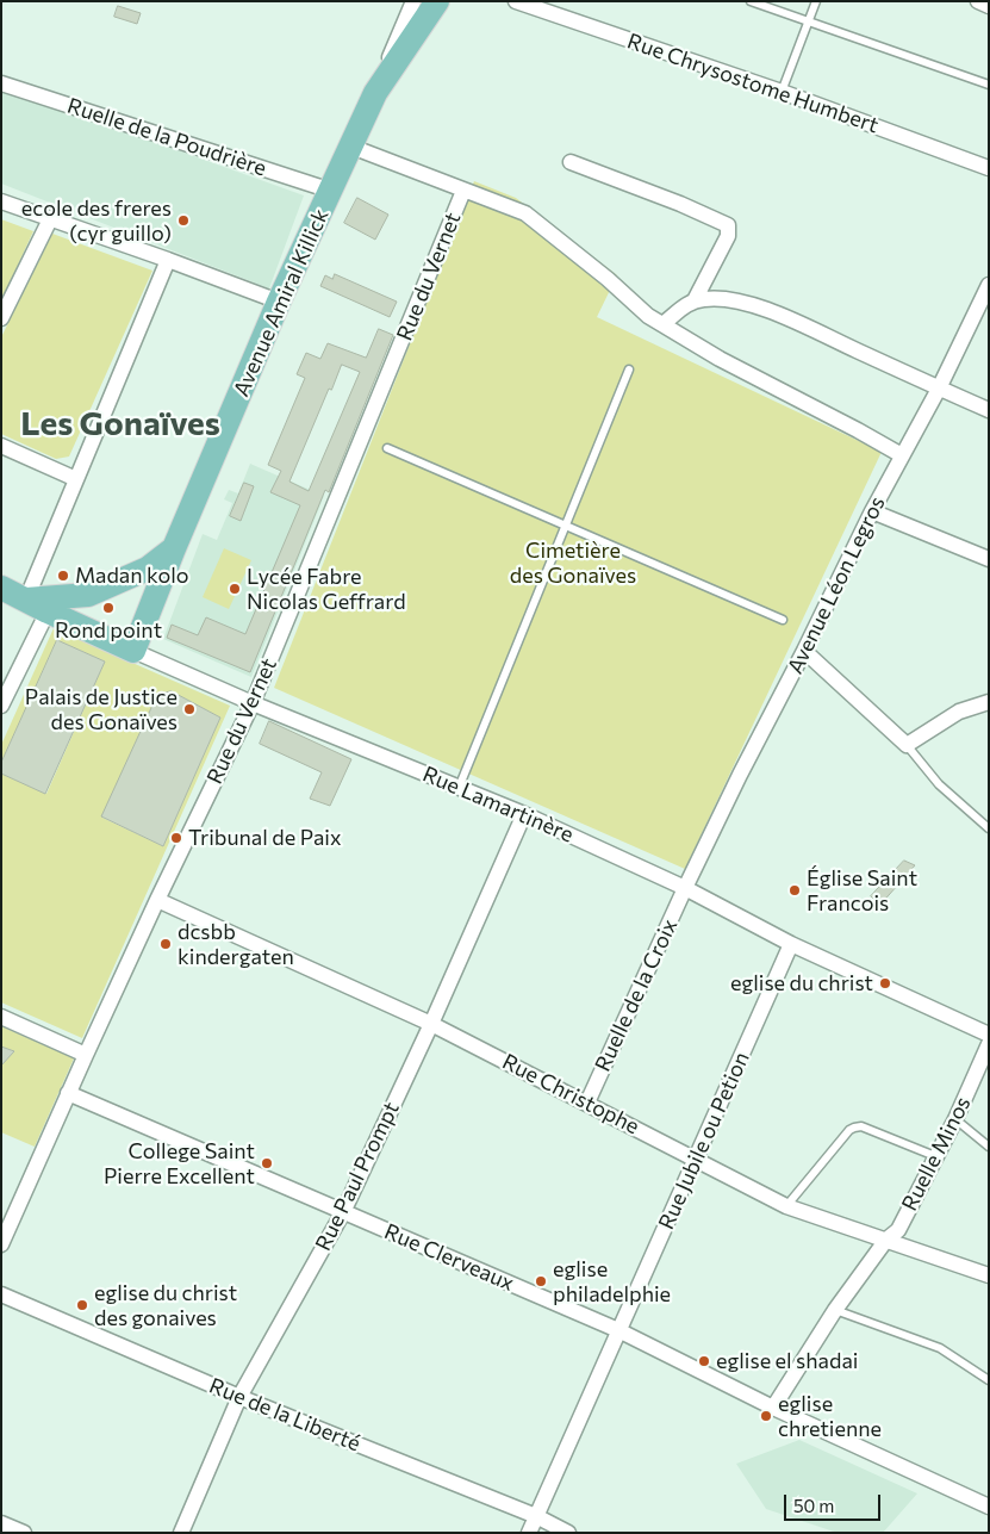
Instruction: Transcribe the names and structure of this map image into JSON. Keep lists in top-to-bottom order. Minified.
{"streets":{"main road":["Avenue Amiral Killick","Rue Lamartinère"],"street":["Rue Chrysostome Humbert","Ruelle de la Poudrière","Rue du Vernet","Avenue Léon Legros","Ruelle de la Croix","Rue Christophe","Rue Jubile ou Petion","Ruelle Minos","Rue Paul Prompt","Rue Clerveaux","Rue de la Liberté"]},"crossings":[["Ruelle de la Poudrière","Avenue Amiral Killick"],["Rue du Vernet","Rue Lamartinère"],["Rue du Vernet","Rue Christophe"],["Rue du Vernet","Rue Clerveaux"],["Avenue Amiral Killick","Rue Lamartinère"],["Avenue Léon Legros","Rue Lamartinère"],["Avenue Léon Legros","Ruelle de la Croix"],["Rue Lamartinère","Ruelle de la Croix"],["Rue Lamartinère","Rue Jubile ou Petion"],["Rue Lamartinère","Rue Paul Prompt"],["Ruelle de la Croix","Rue Christophe"],["Rue Christophe","Rue Jubile ou Petion"],["Rue Christophe","Ruelle Minos"],["Rue Christophe","Rue Paul Prompt"],["Rue Jubile ou Petion","Rue Clerveaux"],["Rue Jubile ou Petion","Rue de la Liberté"],["Ruelle Minos","Rue Clerveaux"],["Rue Paul Prompt","Rue Clerveaux"],["Rue Paul Prompt","Rue de la Liberté"]],"districts":["Les Gonaïves"],"parks":["Cimetière des Gonaïves"],"places":["ecole des freres (cyr guillo)","Madan kolo","Lycée Fabre Nicolas Geffrard","Rond point","Palais de Justice des Gonaïves","Tribunal de Paix","Église Saint Francois","dcsbb kindergaten","eglise du christ","College Saint Pierre Excellent","eglise philadelphie","eglise du christ des gonaives","eglise el shadai","eglise chretienne"],"scale_bar":"50 m"}
